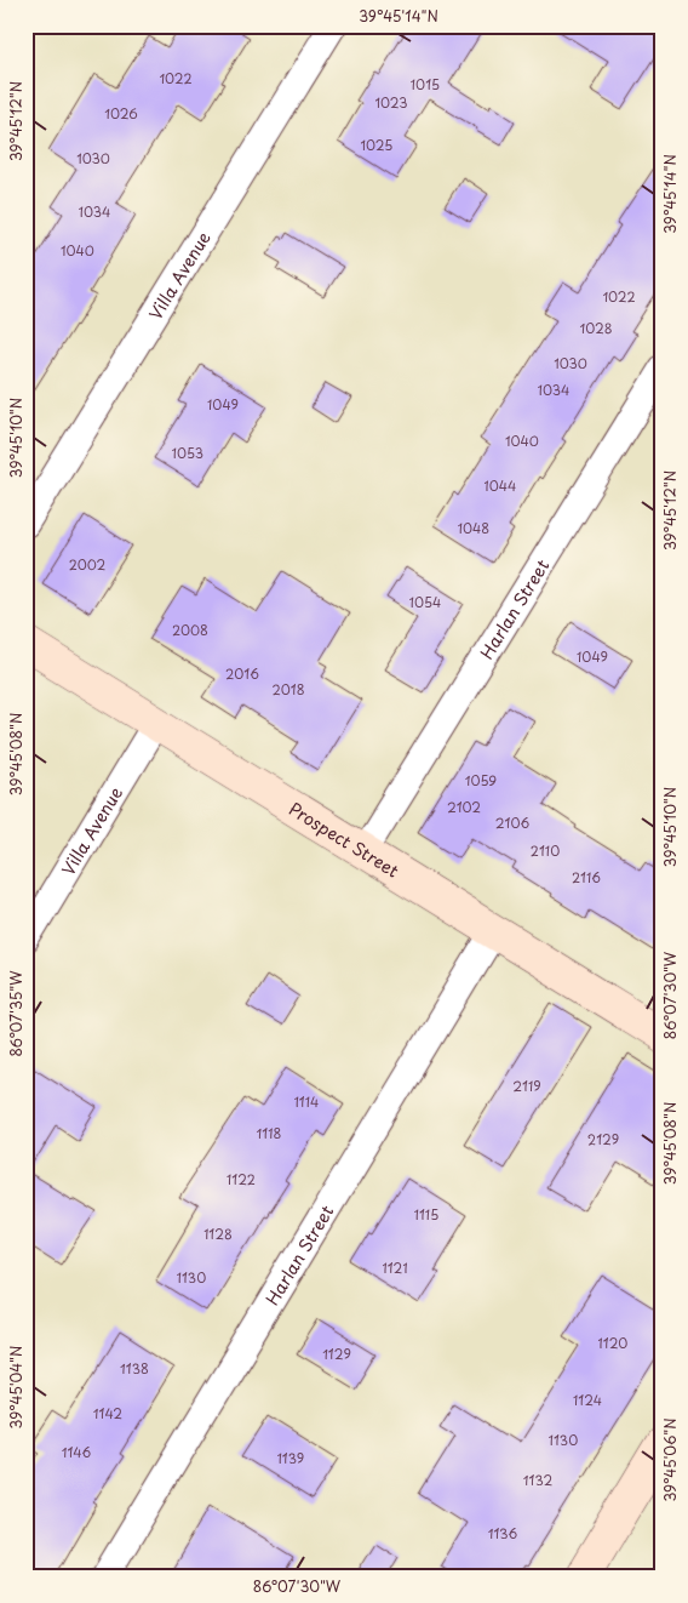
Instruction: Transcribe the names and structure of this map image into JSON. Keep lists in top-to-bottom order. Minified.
{"streets":{"main road":["Prospect Street"],"street":["Villa Avenue","Harlan Street"]},"crossings":[["Villa Avenue","Prospect Street"],["Harlan Street","Prospect Street"]],"house_numbers":["1022","1015","1023","1026","1025","1030","1034","1040","1022","1028","1030","1034","1049","1040","1053","1044","1048","2002","1054","2008","1049","2016","2018","1059","2102","2106","2110","2116","2119","1114","1118","2129","1122","1115","1128","1121","1130","1120","1129","1138","1124","1142","1130","1146","1139","1132","1136"],"coordinates":["39°45'14\"N","39°45'12\"N","39°45'10\"N","39°45'08\"N","86°07'30\"W","86°07'35\"W","39°45'04\"N","39°45'06\"N"]}
